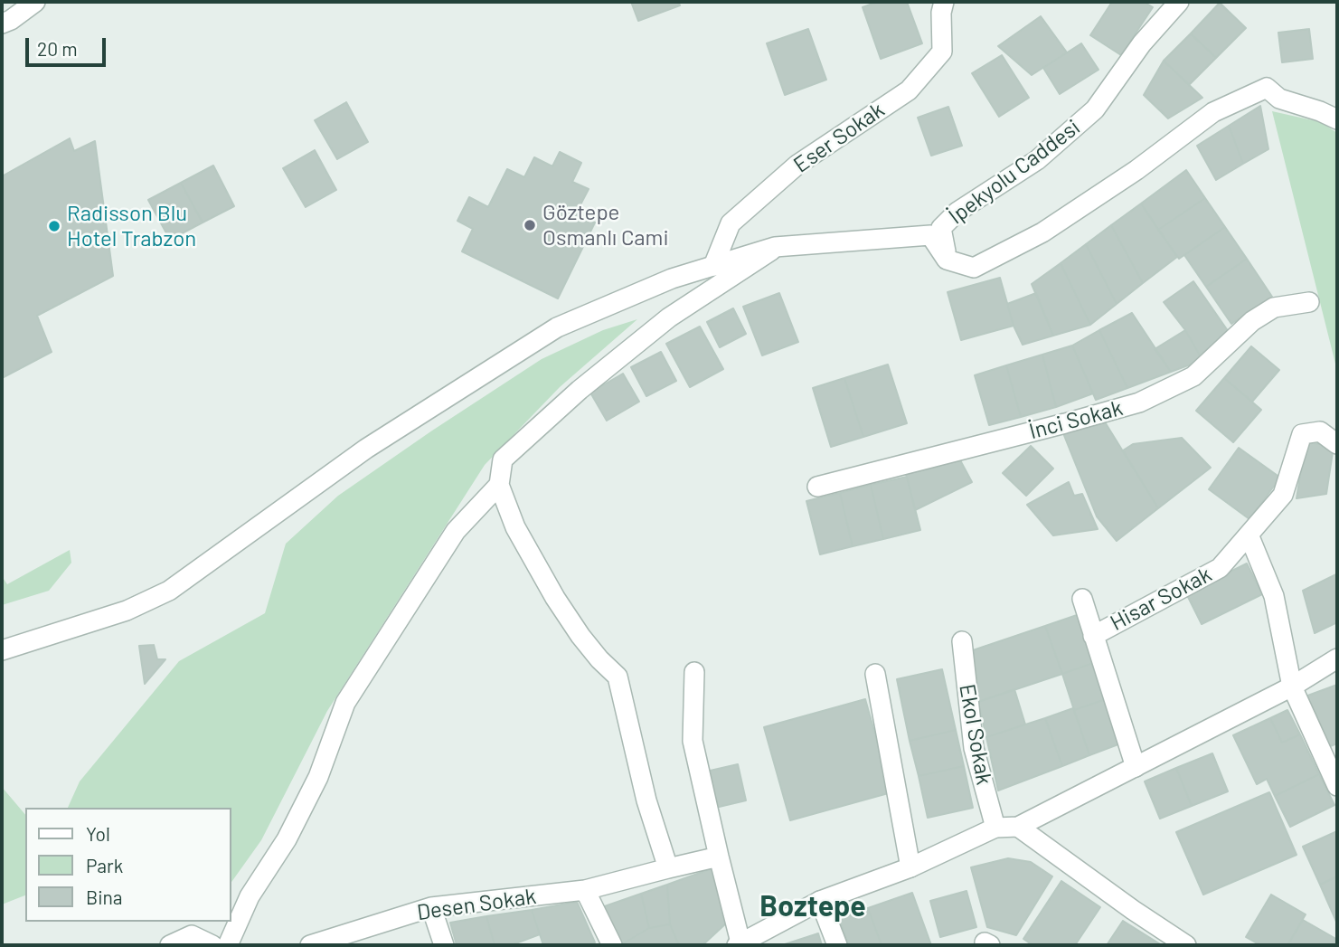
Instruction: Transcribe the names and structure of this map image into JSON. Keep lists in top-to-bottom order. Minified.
{"streets":{"street":["Eser Sokak","İpekyolu Caddesi","İnci Sokak","Hisar Sokak","Ekol Sokak","Desen Sokak"]},"districts":["Boztepe"],"places":["Göztepe Osmanlı Cami","Radisson Blu Hotel Trabzon"],"legend":["Yol","Park","Bina"],"scale_bar":"20 m"}
